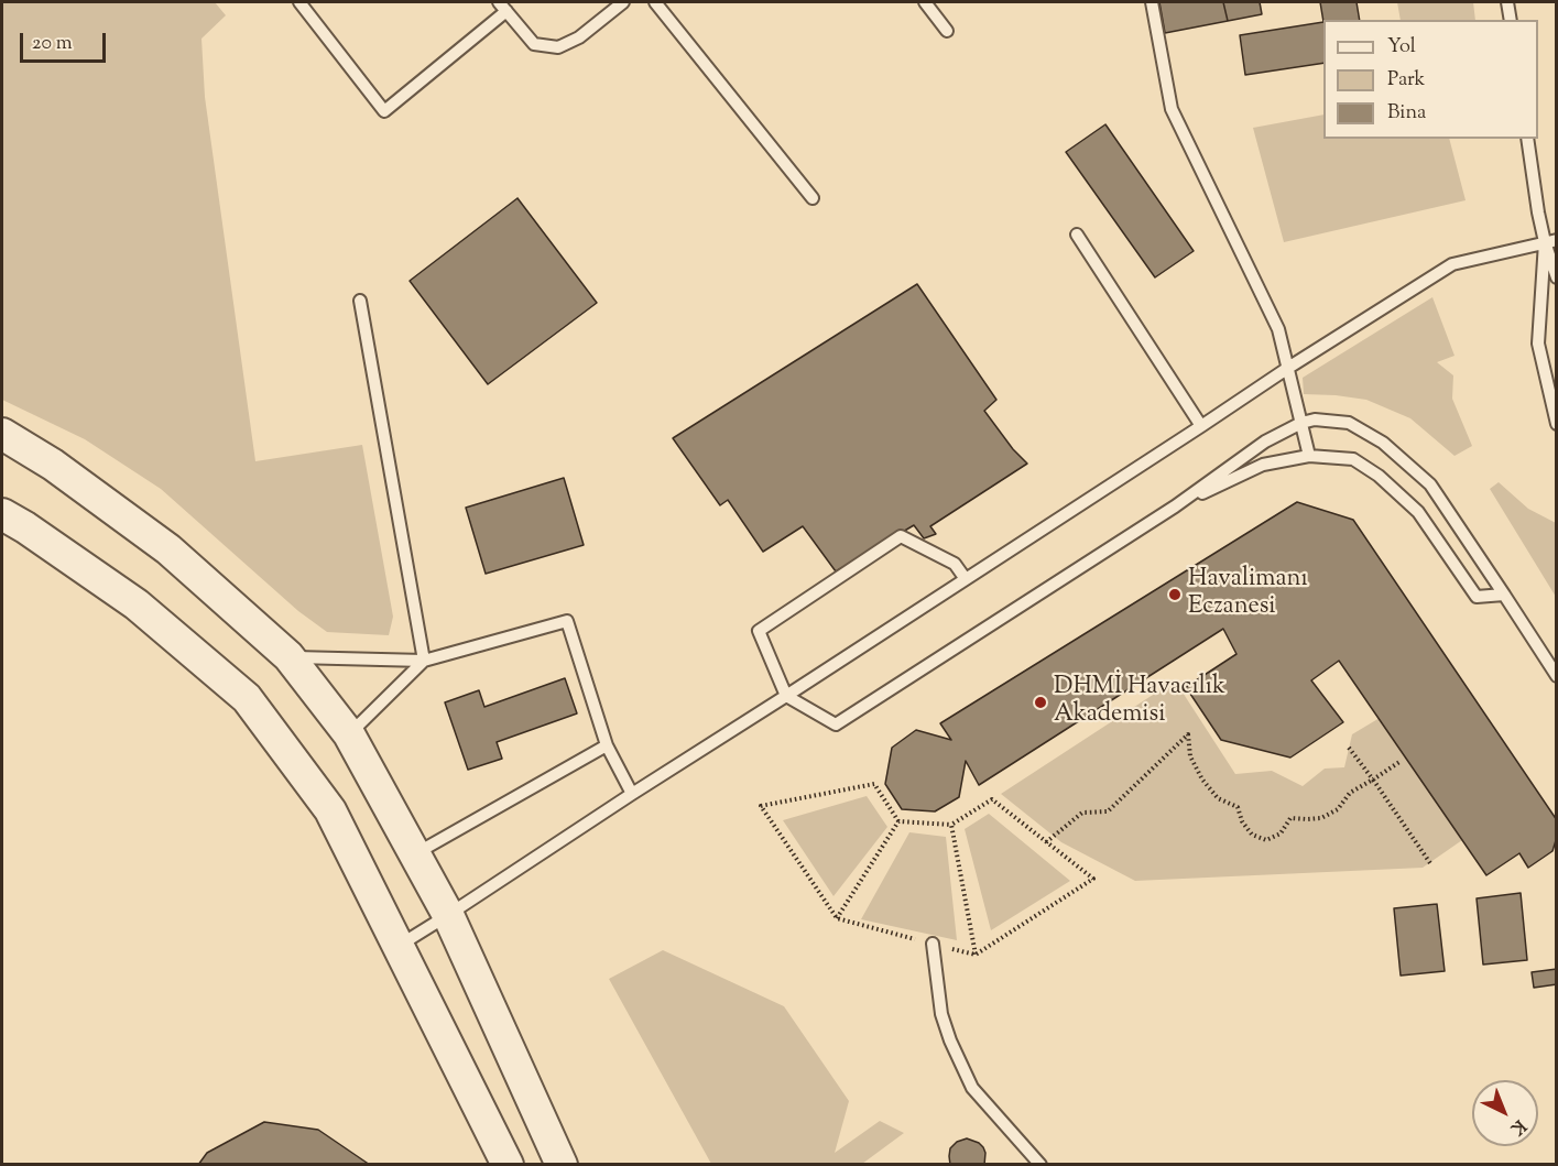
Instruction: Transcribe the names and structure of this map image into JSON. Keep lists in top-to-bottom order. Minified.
{"places":["Havalimanı Eczanesi","DHMİ Havacılık Akademisi"],"legend":["Yol","Park","Bina"],"scale_bar":"20 m","north":"bottom right"}
